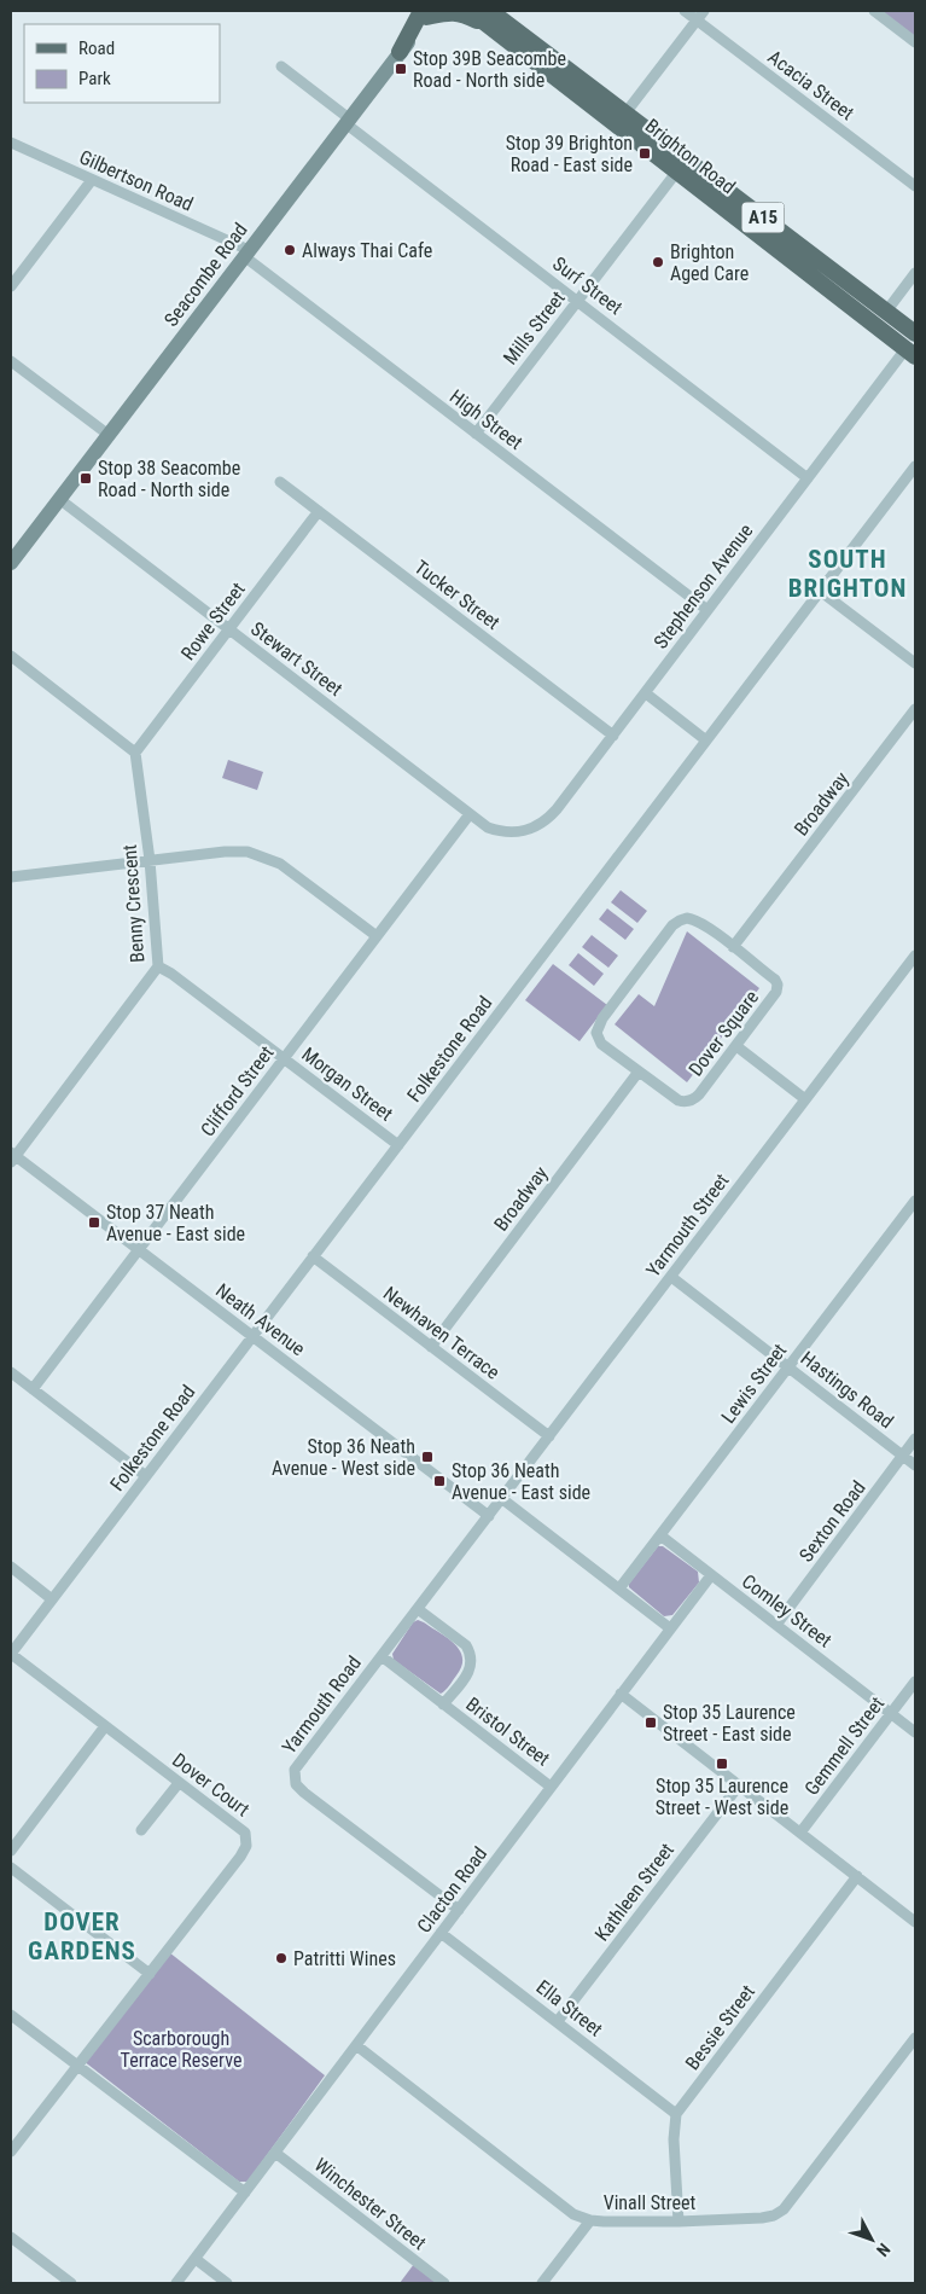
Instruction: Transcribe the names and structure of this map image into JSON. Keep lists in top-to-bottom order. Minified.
{"streets":{"main road":["Brighton Road","A15","Seacombe Road"],"street":["Acacia Street","Gilbertson Road","Surf Street","Mills Street","High Street","Stephenson Avenue","Tucker Street","Rowe Street","Stewart Street","Broadway","Benny Crescent","Dover Square","Folkestone Road","Morgan Street","Clifford Street","Yarmouth Street","Neath Avenue","Newhaven Terrace","Lewis Street","Hastings Road","Sexton Road","Comley Street","Yarmouth Road","Bristol Street","Gemmell Street","Dover Court","Clacton Road","Kathleen Street","Ella Street","Bessie Street","Vinall Street","Winchester Street"]},"crossings":[["Brighton Road","Mills Street"],["Brighton Road","Stephenson Avenue"],["Gilbertson Road","Seacombe Road"],["Gilbertson Road","High Street"],["Seacombe Road","Surf Street"],["Seacombe Road","High Street"],["Seacombe Road","Stewart Street"],["Surf Street","Mills Street"],["Surf Street","Stephenson Avenue"],["Mills Street","High Street"],["High Street","Stephenson Avenue"],["Stephenson Avenue","Tucker Street"],["Stephenson Avenue","Stewart Street"],["Tucker Street","Rowe Street"],["Rowe Street","Stewart Street"],["Rowe Street","Benny Crescent"],["Stewart Street","Clifford Street"],["Broadway","Dover Square"],["Broadway","Newhaven Terrace"],["Benny Crescent","Morgan Street"],["Benny Crescent","Neath Avenue"],["Folkestone Road","Morgan Street"],["Folkestone Road","Neath Avenue"],["Folkestone Road","Newhaven Terrace"],["Folkestone Road","Dover Court"],["Morgan Street","Clifford Street"],["Clifford Street","Neath Avenue"],["Yarmouth Street","Neath Avenue"],["Yarmouth Street","Newhaven Terrace"],["Yarmouth Street","Hastings Road"],["Yarmouth Street","Yarmouth Road"],["Neath Avenue","Yarmouth Road"],["Lewis Street","Hastings Road"],["Lewis Street","Comley Street"],["Hastings Road","Sexton Road"],["Sexton Road","Comley Street"],["Comley Street","Gemmell Street"],["Comley Street","Clacton Road"],["Yarmouth Road","Bristol Street"],["Yarmouth Road","Clacton Road"],["Bristol Street","Clacton Road"],["Clacton Road","Ella Street"],["Clacton Road","Vinall Street"],["Clacton Road","Winchester Street"],["Kathleen Street","Ella Street"],["Ella Street","Bessie Street"]],"districts":["SOUTH BRIGHTON","DOVER GARDENS"],"parks":["Scarborough Terrace Reserve"],"places":{"transit":["Stop 39B Seacombe Road - North side","Stop 39 Brighton Road - East side","Stop 38 Seacombe Road - North side","Stop 37 Neath Avenue - East side","Stop 36 Neath Avenue - West side","Stop 36 Neath Avenue - East side","Stop 35 Laurence Street - East side","Stop 35 Laurence Street - West side"],"other":["Always Thai Cafe","Brighton Aged Care","Patritti Wines"]},"legend":["Road","Park"],"north":"bottom right"}
